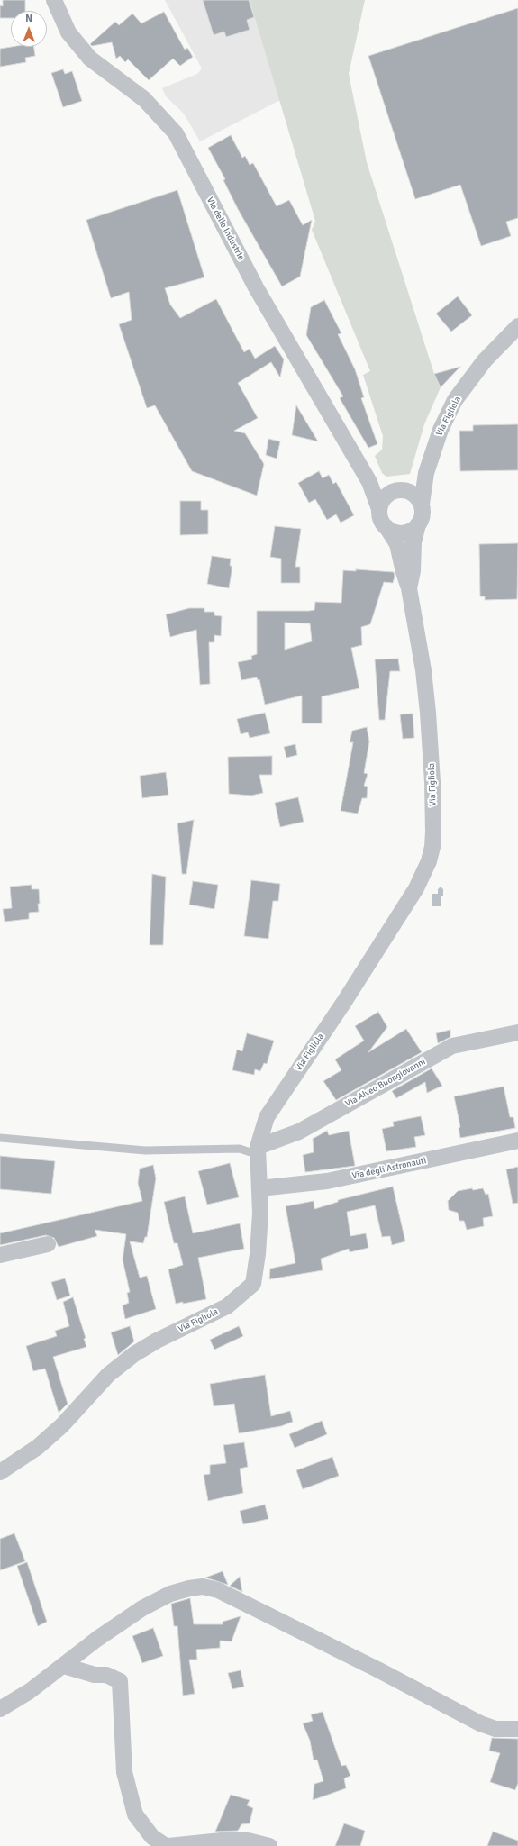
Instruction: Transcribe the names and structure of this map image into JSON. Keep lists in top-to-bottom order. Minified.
{"streets":{"street":["Via delle Industrie","Via Figliola","Via Alveo Buongiovanni","Via degli Astronauti"]},"crossings":[["Via delle Industrie","Via Figliola"],["Via Figliola","Via Alveo Buongiovanni"],["Via Figliola","Via degli Astronauti"]],"north":"top"}
